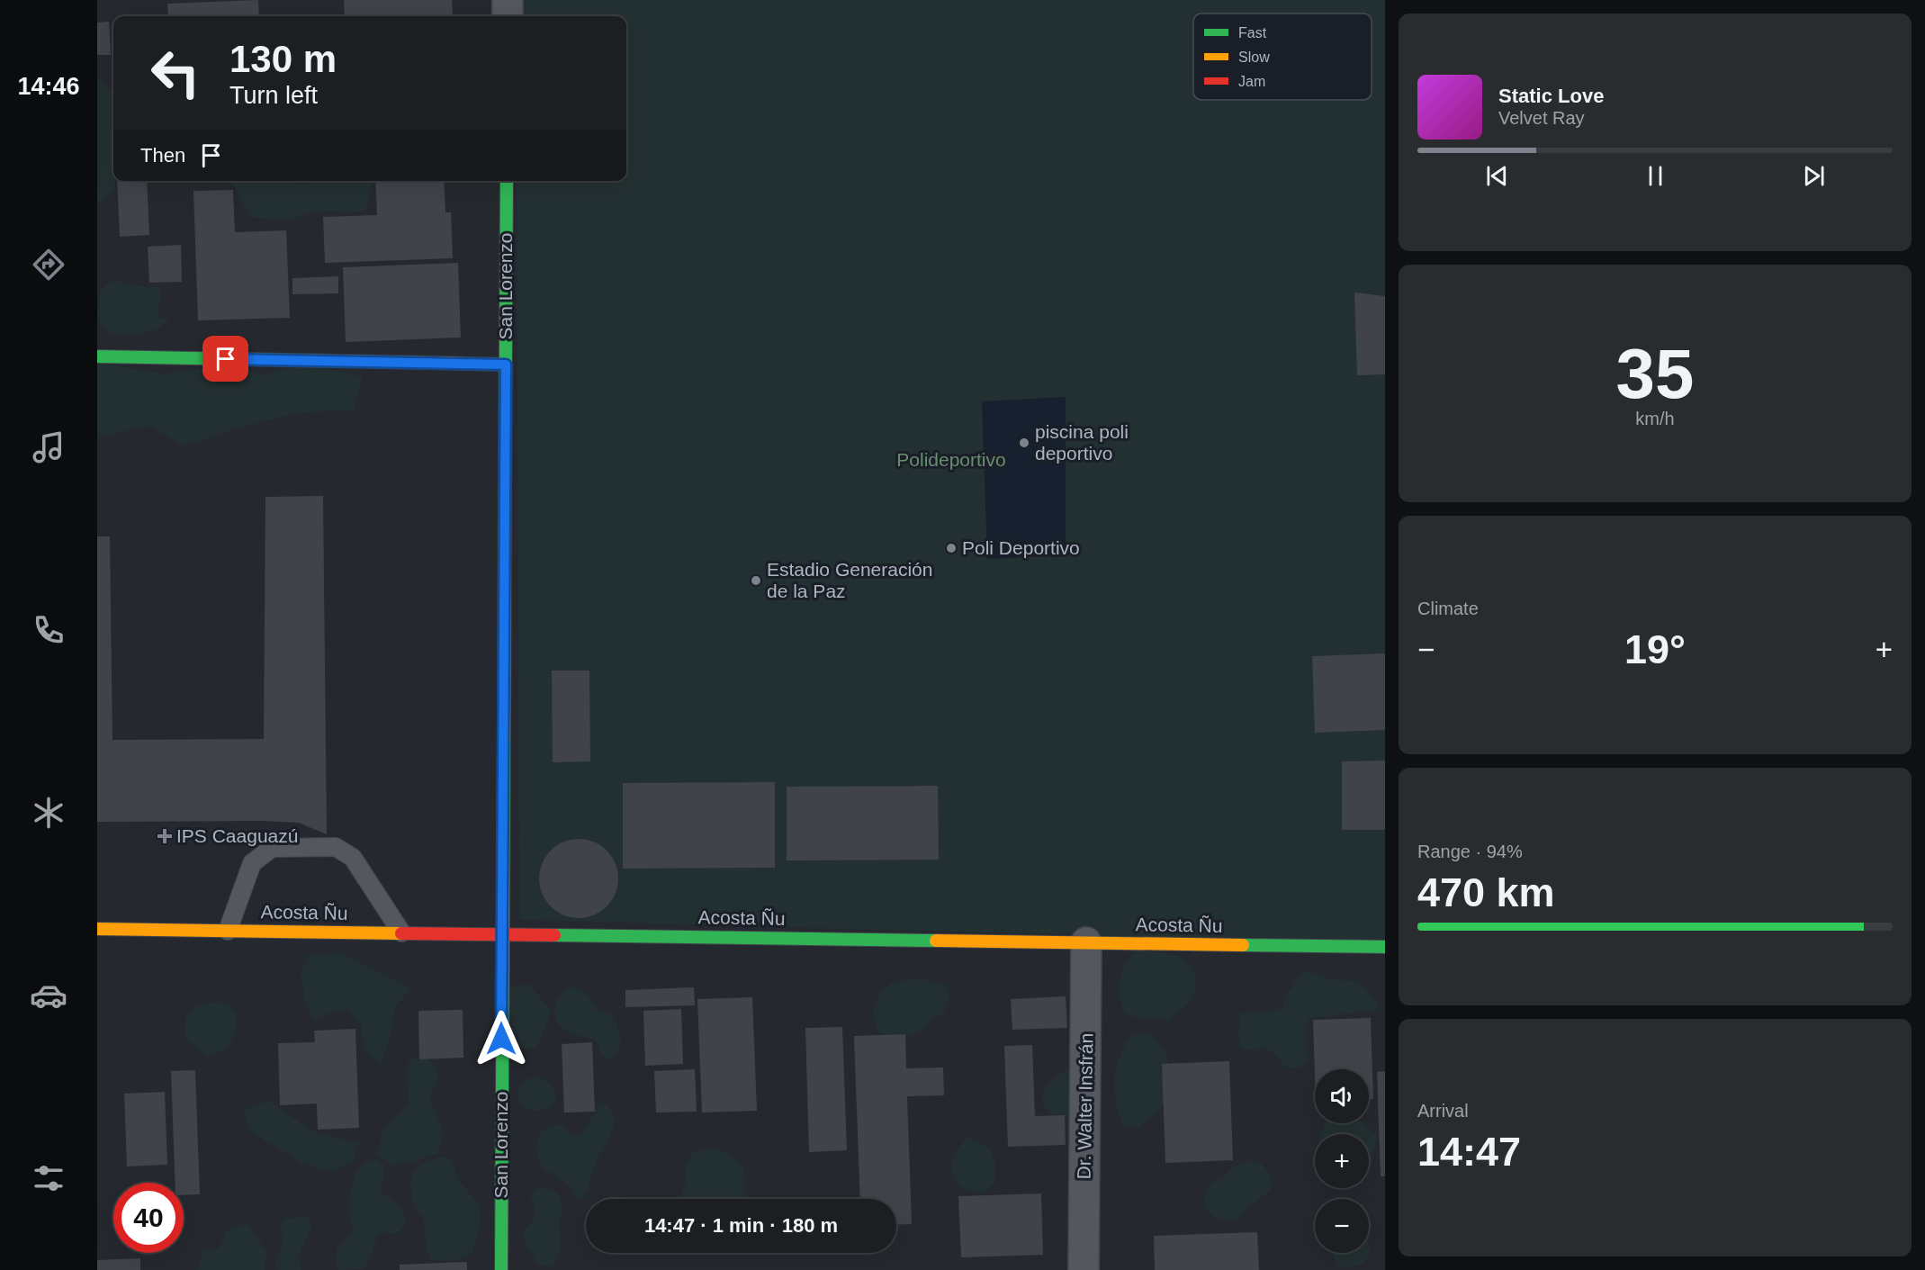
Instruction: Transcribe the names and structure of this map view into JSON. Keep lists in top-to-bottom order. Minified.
{"streets":{"street":["San Lorenzo","Acosta Ñu","Dr. Walter Insfrán"]},"crossings":[["San Lorenzo","Acosta Ñu"],["Acosta Ñu","Dr. Walter Insfrán"]],"parks":["Polideportivo"],"places":{"other":["piscina poli deportivo","Poli Deportivo","Estadio Generación de la Paz"],"health":["IPS Caaguazú"]},"legend":["Fast","Slow","Jam"],"page":{"tabs":"14:46","turn":["130 m","Turn left"],"song":["Static Love","Velvet Ray"],"then":"Then","tile":[["35","km/h"],"Climate",["Range · 94%","470 km"],["Arrival","14:47"]],"heat":["−","19°","+"],"map_buttons":["+","−"],"limit":"40","trip":"14:47 · 1 min · 180 m"}}
